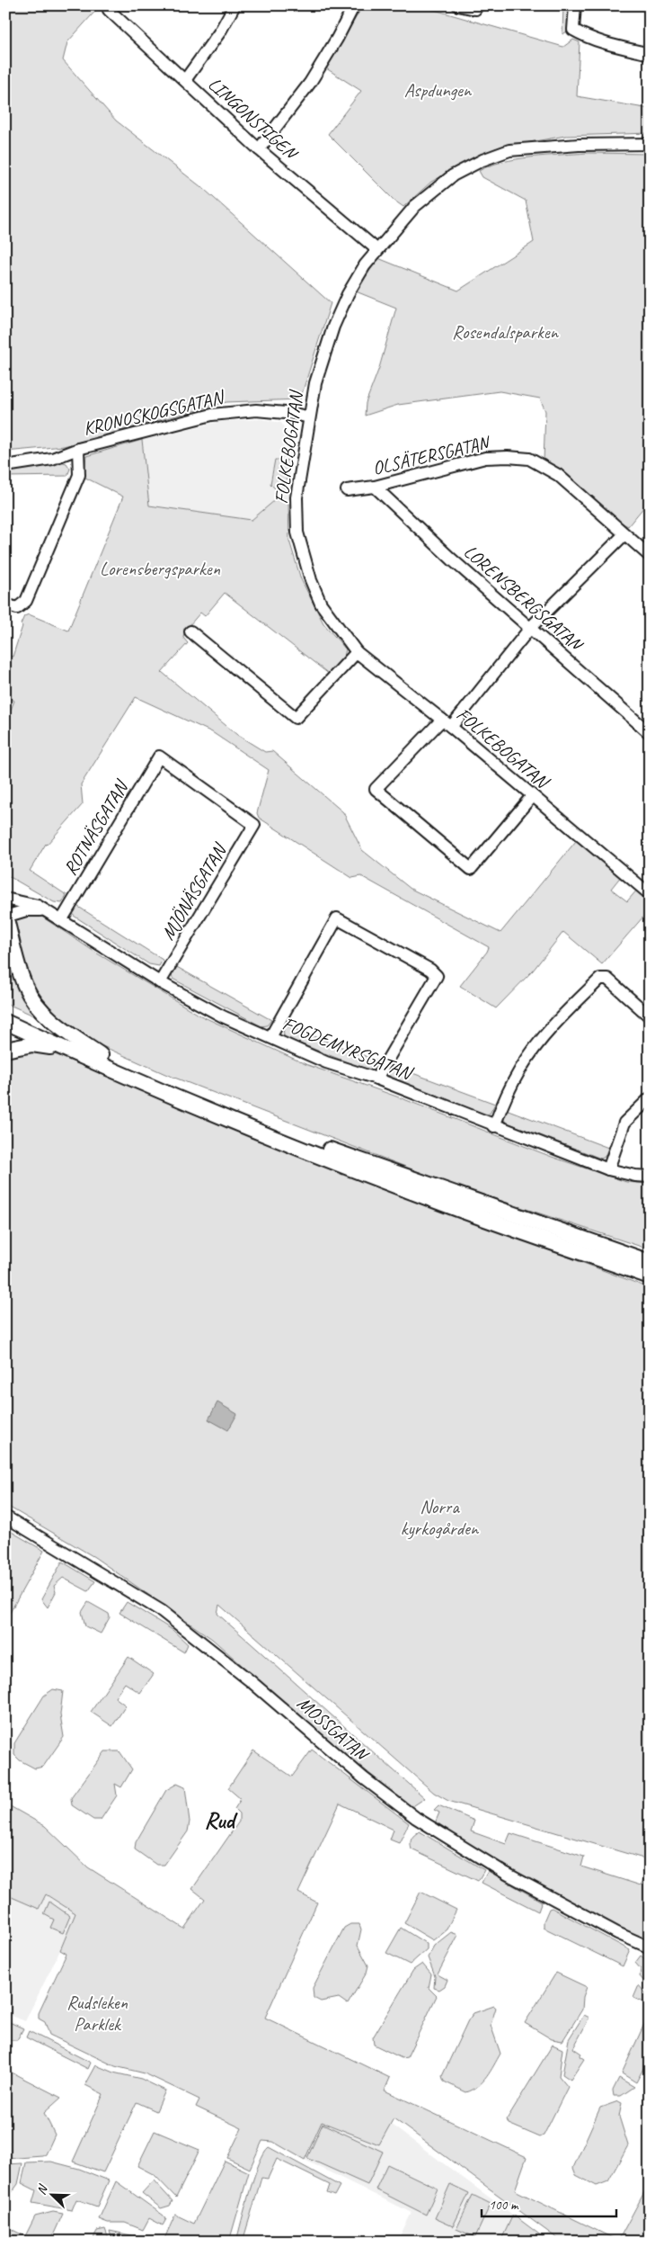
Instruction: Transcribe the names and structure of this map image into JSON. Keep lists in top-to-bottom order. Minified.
{"streets":{"street":["LINGONSTIGEN","KRONOSKOGSGATAN","FOLKEBOGATAN","OLSÄTERSGATAN","LORENSBERGSGATAN","ROTNÄSGATAN","MJÖNÄSGATAN","FOGDEMYRSGATAN","MOSSGATAN"]},"crossings":[["LINGONSTIGEN","FOLKEBOGATAN"],["KRONOSKOGSGATAN","FOLKEBOGATAN"],["OLSÄTERSGATAN","LORENSBERGSGATAN"],["ROTNÄSGATAN","MJÖNÄSGATAN"],["ROTNÄSGATAN","FOGDEMYRSGATAN"],["MJÖNÄSGATAN","FOGDEMYRSGATAN"]],"districts":["Rud"],"parks":["Aspdungen","Rosendalsparken","Lorensbergsparken","Norra kyrkogården","Rudsleken Parklek"],"scale_bar":"100 m","north":"top left"}
